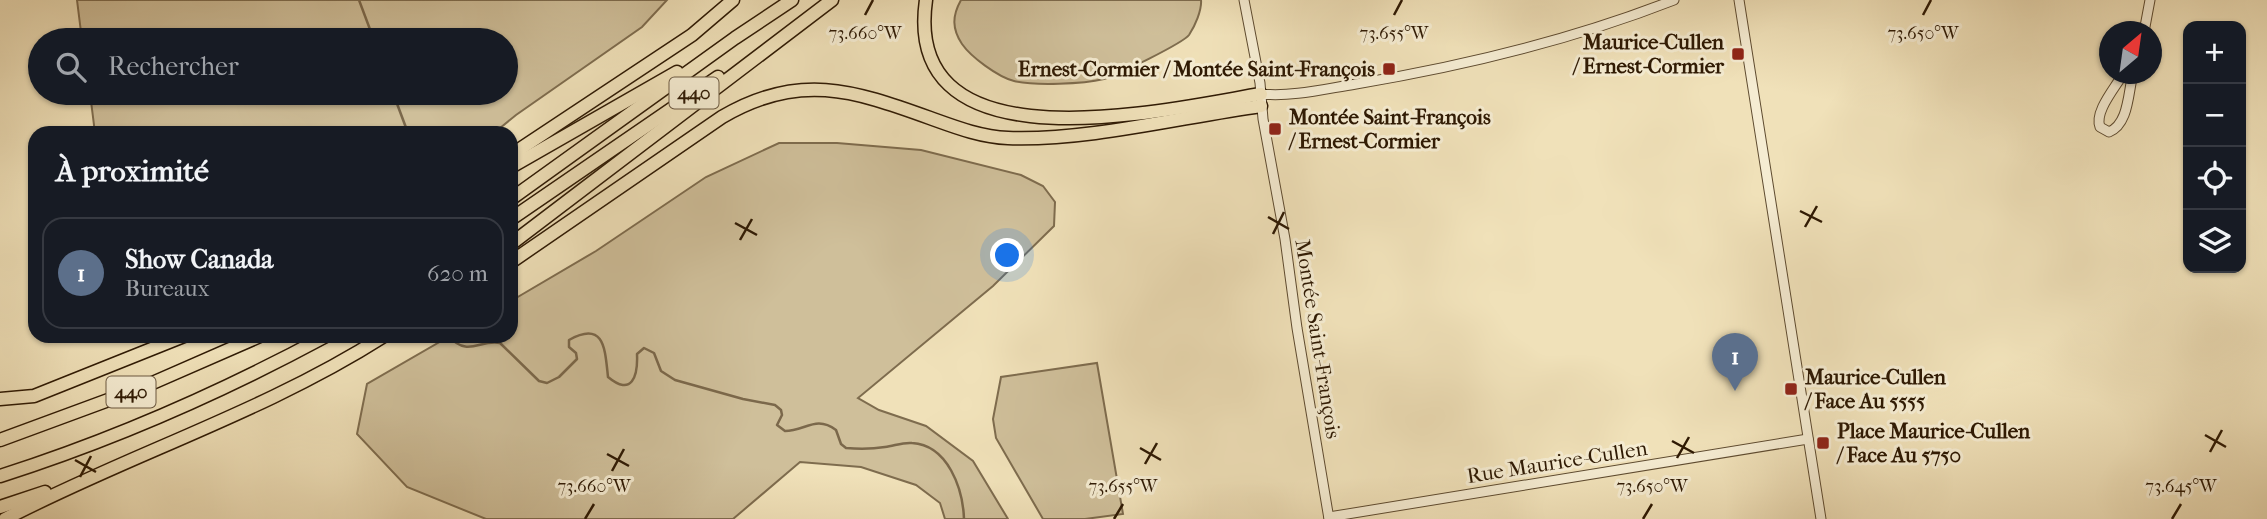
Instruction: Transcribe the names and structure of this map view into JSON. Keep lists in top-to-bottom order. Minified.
{"streets":{"highway":["440"],"street":["Montée Saint-François","Rue Maurice-Cullen"]},"crossings":[["Montée Saint-François","Rue Maurice-Cullen"]],"places":{"transit":["Maurice-Cullen / Ernest-Cormier","Ernest-Cormier / Montée Saint-François","Montée Saint-François / Ernest-Cormier","Maurice-Cullen / Face Au 5555","Place Maurice-Cullen / Face Au 5750"]},"north":"top right","page":{"map_buttons":["+","−"],"search":"Rechercher","heading":"À proximité","list":[{"mark":"1","name":"Show Canada","note":"Bureaux","value":"620 m"}],"pins":"1"},"coordinates":["73.660°W","73.655°W","73.650°W","73.645°W"]}
